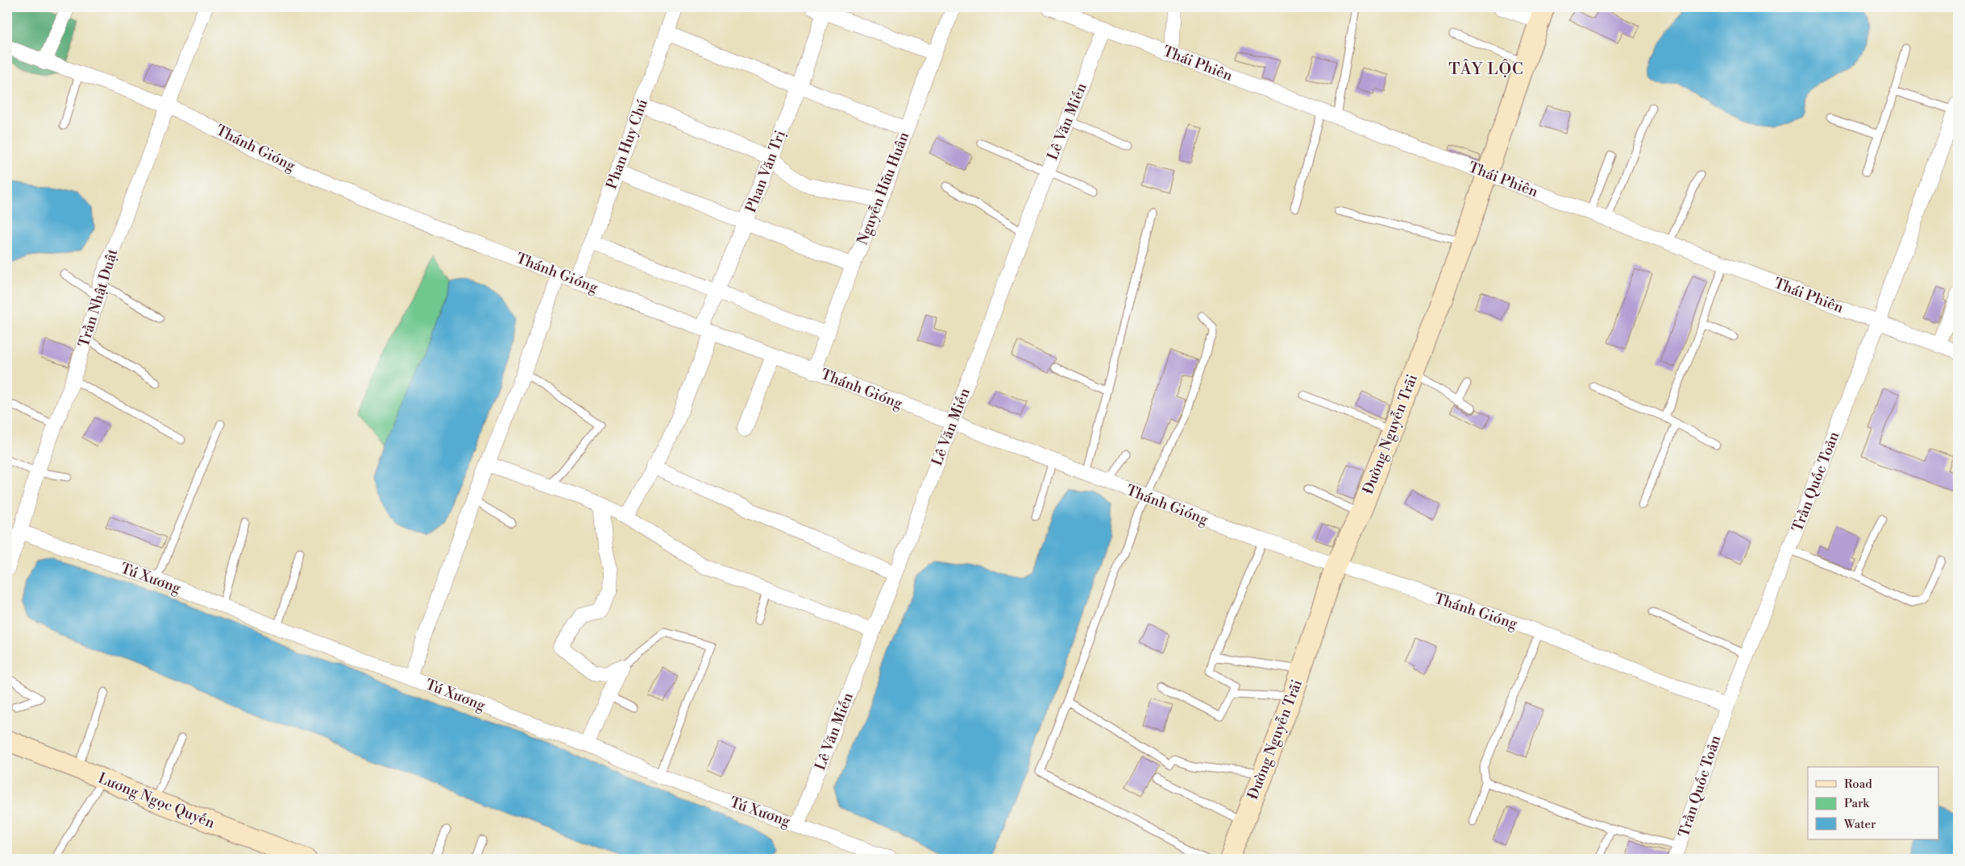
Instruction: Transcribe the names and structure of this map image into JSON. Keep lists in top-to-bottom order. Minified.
{"streets":{"main road":["Đường Nguyễn Trãi","Lương Ngọc Quyến"],"street":["Thái Phiên","Lê Văn Miến","Phan Huy Chú","Thánh Gióng","Phan Văn Trị","Nguyễn Hữu Huân","Trần Nhật Duật","Trần Quốc Toản","Tú Xương"]},"crossings":[["Thái Phiên","Lê Văn Miến"],["Thái Phiên","Đường Nguyễn Trãi"],["Thái Phiên","Trần Quốc Toản"],["Lê Văn Miến","Thánh Gióng"],["Lê Văn Miến","Tú Xương"],["Phan Huy Chú","Thánh Gióng"],["Thánh Gióng","Phan Văn Trị"],["Thánh Gióng","Nguyễn Hữu Huân"],["Thánh Gióng","Trần Nhật Duật"],["Thánh Gióng","Đường Nguyễn Trãi"],["Thánh Gióng","Trần Quốc Toản"],["Trần Nhật Duật","Tú Xương"]],"districts":["TÂY LỘC"],"legend":["Road","Park","Water"]}
